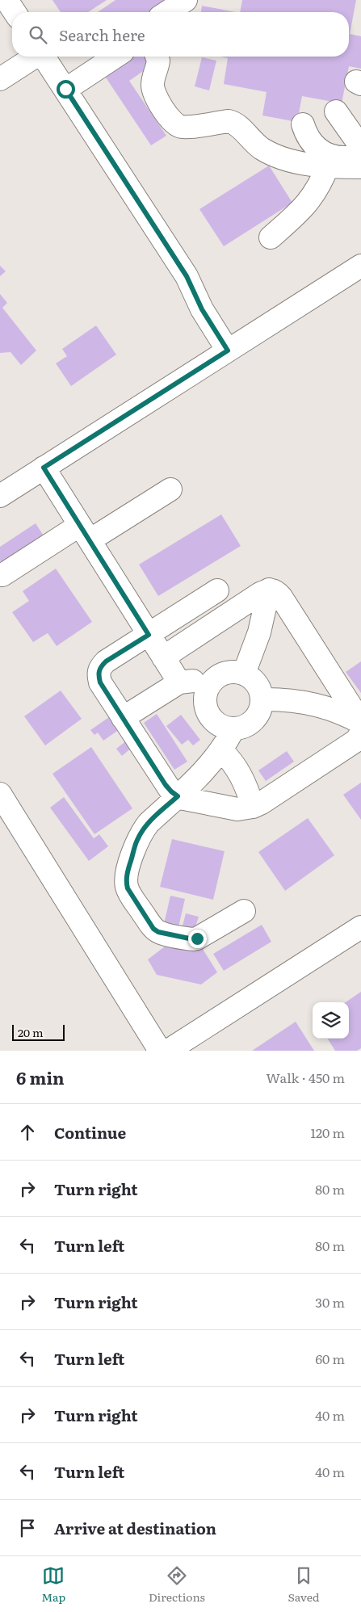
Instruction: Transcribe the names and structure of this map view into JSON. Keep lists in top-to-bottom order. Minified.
{"scale_bar":"20 m","page":{"search":"Search here","scale":"20 m","heading":["6 min","Walk · 450 m"],"list":[["Continue","120 m"],["Turn right","80 m"],["Turn left","80 m"],["Turn right","30 m"],["Turn left","60 m"],["Turn right","40 m"],["Turn left","40 m"],"Arrive at destination"],"nav":["Map","Directions","Saved"]}}
